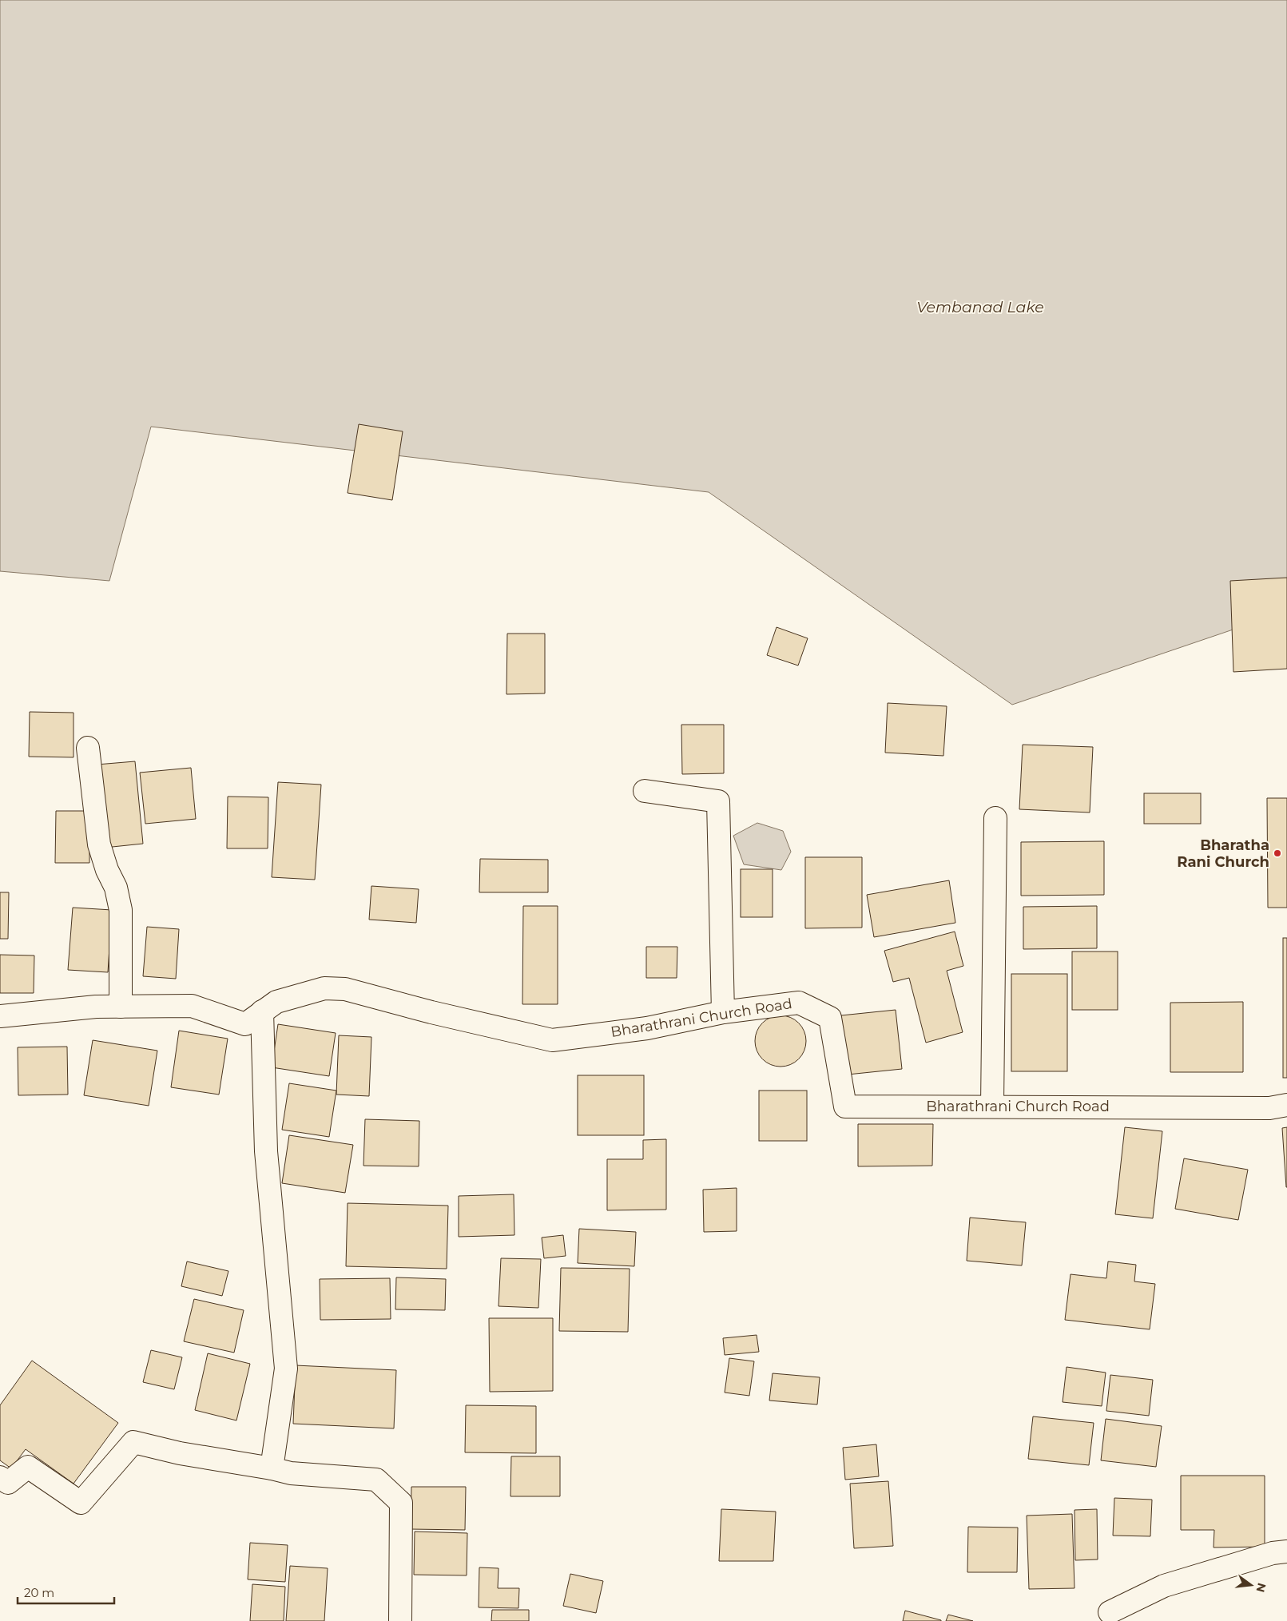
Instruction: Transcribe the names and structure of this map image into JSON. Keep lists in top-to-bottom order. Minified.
{"streets":{"street":["Bharathrani Church Road"]},"water":["Vembanad Lake"],"places":["Bharatha Rani Church"],"scale_bar":"20 m","north":"right"}
